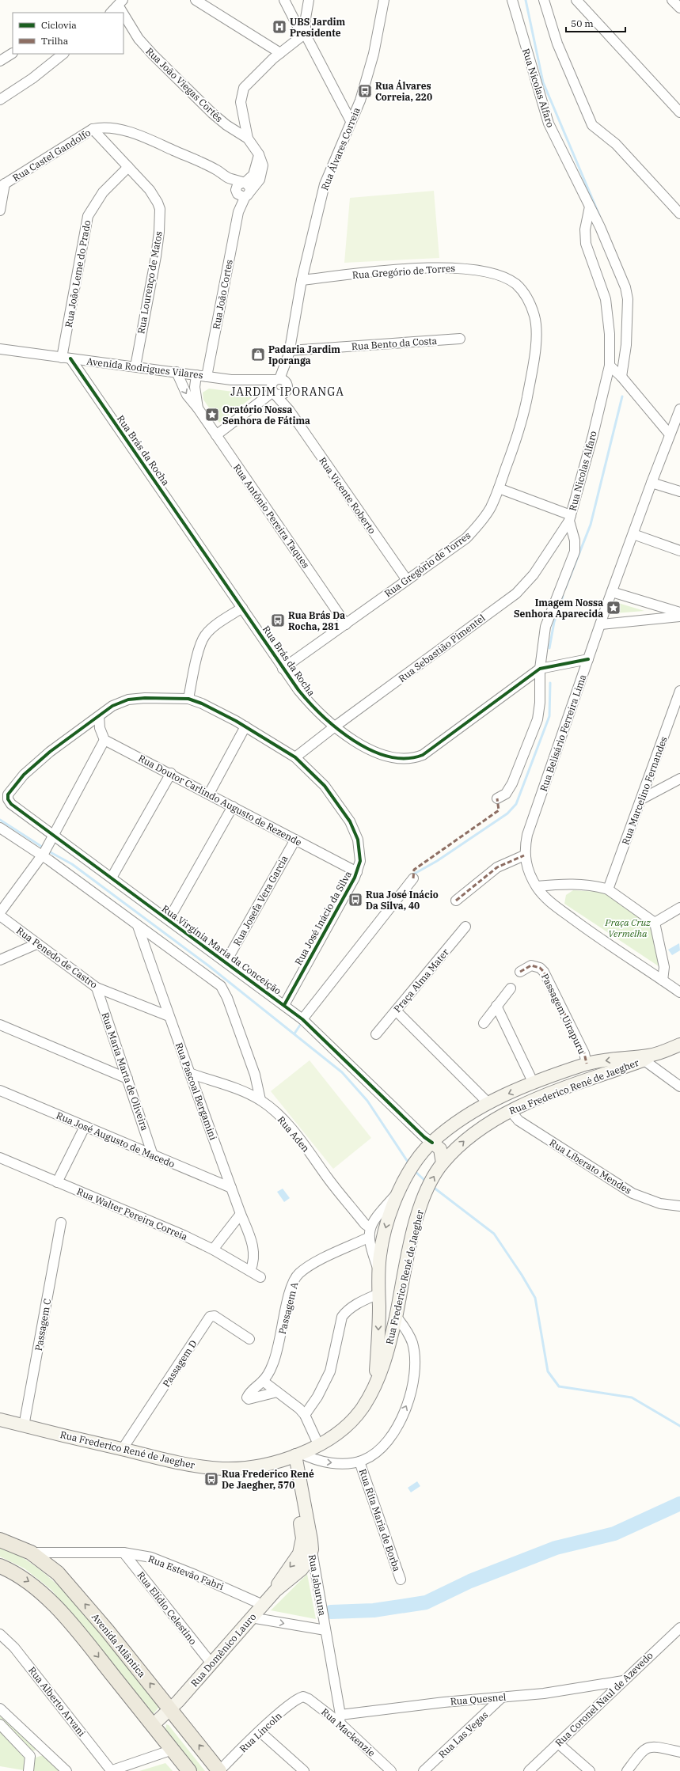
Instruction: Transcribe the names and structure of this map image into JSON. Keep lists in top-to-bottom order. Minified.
{"streets":{"main road":["Rua Frederico René de Jaegher","Rua Jaburuna","Avenida Atlântica","Rua Domênico Lauro"],"street":["Rua João Viegas Cortês","Rua Nicolas Alfaro","Rua Álvares Correia","Rua Castel Gandolfo","Rua Gregório de Torres","Rua João Leme do Prado","Rua Lourenço de Matos","Rua João Cortes","Rua Bento da Costa","Avenida Rodrigues Vilares","Rua Brás da Rocha","Rua Vicente Roberto","Rua Antônio Pereira Taques","Rua Sebastião Pimentel","Rua Belisário Ferreira Lima","Rua Marcelino Fernandes","Rua Doutor Carlindo Augusto de Rezende","Rua Josefa Vera Garcia","Rua José Inácio da Silva","Rua Virgínia Maria da Conceição","Rua Penedo de Castro","Praça Alma Mater","Passagem Uirapuru","Rua Maria Marta de Oliveira","Rua Pascoal Bergamini","Rua Aden","Rua José Augusto de Macedo","Rua Liberato Mendes","Rua Walter Pereira Correia","Passagem A","Passagem C","Passagem D","Rua Rita Maria de Borba","Rua Estevão Fabri","Rua Elídio Celestino","Rua Quesnel","Rua Coronel Naul de Azevedo","Rua Alberto Arvani","Rua Lincoln","Rua Mackenzie","Rua Las Vegas"]},"crossings":[["Rua João Viegas Cortês","Rua Castel Gandolfo"],["Rua João Viegas Cortês","Rua João Cortes"],["Rua Nicolas Alfaro","Rua Brás da Rocha"],["Rua Nicolas Alfaro","Rua Sebastião Pimentel"],["Rua Álvares Correia","Rua Gregório de Torres"],["Rua Álvares Correia","Rua Bento da Costa"],["Rua Álvares Correia","Avenida Rodrigues Vilares"],["Rua Álvares Correia","Rua Vicente Roberto"],["Rua Castel Gandolfo","Rua Lourenço de Matos"],["Rua Castel Gandolfo","Rua João Cortes"],["Rua Gregório de Torres","Rua Brás da Rocha"],["Rua Gregório de Torres","Rua Vicente Roberto"],["Rua Gregório de Torres","Rua Antônio Pereira Taques"],["Rua João Leme do Prado","Rua Lourenço de Matos"],["Rua João Leme do Prado","Avenida Rodrigues Vilares"],["Rua João Leme do Prado","Rua Brás da Rocha"],["Rua Lourenço de Matos","Avenida Rodrigues Vilares"],["Rua João Cortes","Avenida Rodrigues Vilares"],["Avenida Rodrigues Vilares","Rua Brás da Rocha"],["Avenida Rodrigues Vilares","Rua Vicente Roberto"],["Avenida Rodrigues Vilares","Rua Antônio Pereira Taques"],["Rua Brás da Rocha","Rua Sebastião Pimentel"],["Rua Brás da Rocha","Rua Belisário Ferreira Lima"],["Rua Sebastião Pimentel","Rua José Inácio da Silva"],["Rua Doutor Carlindo Augusto de Rezende","Rua Josefa Vera Garcia"],["Rua Doutor Carlindo Augusto de Rezende","Rua José Inácio da Silva"],["Rua Josefa Vera Garcia","Rua Virgínia Maria da Conceição"],["Rua José Inácio da Silva","Rua Virgínia Maria da Conceição"],["Rua Virgínia Maria da Conceição","Rua Frederico René de Jaegher"],["Rua Penedo de Castro","Rua Maria Marta de Oliveira"],["Rua Penedo de Castro","Rua Pascoal Bergamini"],["Passagem Uirapuru","Rua Frederico René de Jaegher"],["Rua Maria Marta de Oliveira","Rua José Augusto de Macedo"],["Rua Frederico René de Jaegher","Rua Aden"],["Rua Frederico René de Jaegher","Rua Liberato Mendes"],["Rua Frederico René de Jaegher","Passagem A"],["Rua Frederico René de Jaegher","Passagem C"],["Rua Frederico René de Jaegher","Passagem D"],["Rua Frederico René de Jaegher","Rua Jaburuna"],["Rua Frederico René de Jaegher","Rua Domênico Lauro"],["Rua Pascoal Bergamini","Rua Aden"],["Rua Pascoal Bergamini","Rua José Augusto de Macedo"],["Rua Pascoal Bergamini","Rua Walter Pereira Correia"],["Rua Estevão Fabri","Rua Elídio Celestino"],["Rua Estevão Fabri","Avenida Atlântica"],["Rua Estevão Fabri","Rua Domênico Lauro"],["Rua Jaburuna","Rua Domênico Lauro"],["Rua Jaburuna","Rua Quesnel"],["Rua Jaburuna","Rua Mackenzie"],["Rua Elídio Celestino","Rua Domênico Lauro"],["Avenida Atlântica","Rua Domênico Lauro"],["Avenida Atlântica","Rua Lincoln"],["Rua Quesnel","Rua Coronel Naul de Azevedo"],["Rua Quesnel","Rua Mackenzie"],["Rua Quesnel","Rua Las Vegas"],["Rua Lincoln","Rua Mackenzie"]],"one_way":["Rua Domênico Lauro"],"districts":["JARDIM IPORANGA"],"parks":["Praça Cruz Vermelha"],"places":{"hospital":["UBS Jardim Presidente"],"bus stop":["Rua Álvares Correia, 220","Rua Brás Da Rocha, 281","Rua José Inácio Da Silva, 40","Rua Frederico René De Jaegher, 570"],"shop":["Padaria Jardim Iporanga"],"place":["Oratório Nossa Senhora de Fátima","Imagem Nossa Senhora Aparecida"]},"legend":["Ciclovia","Trilha"],"scale_bar":"50 m"}
